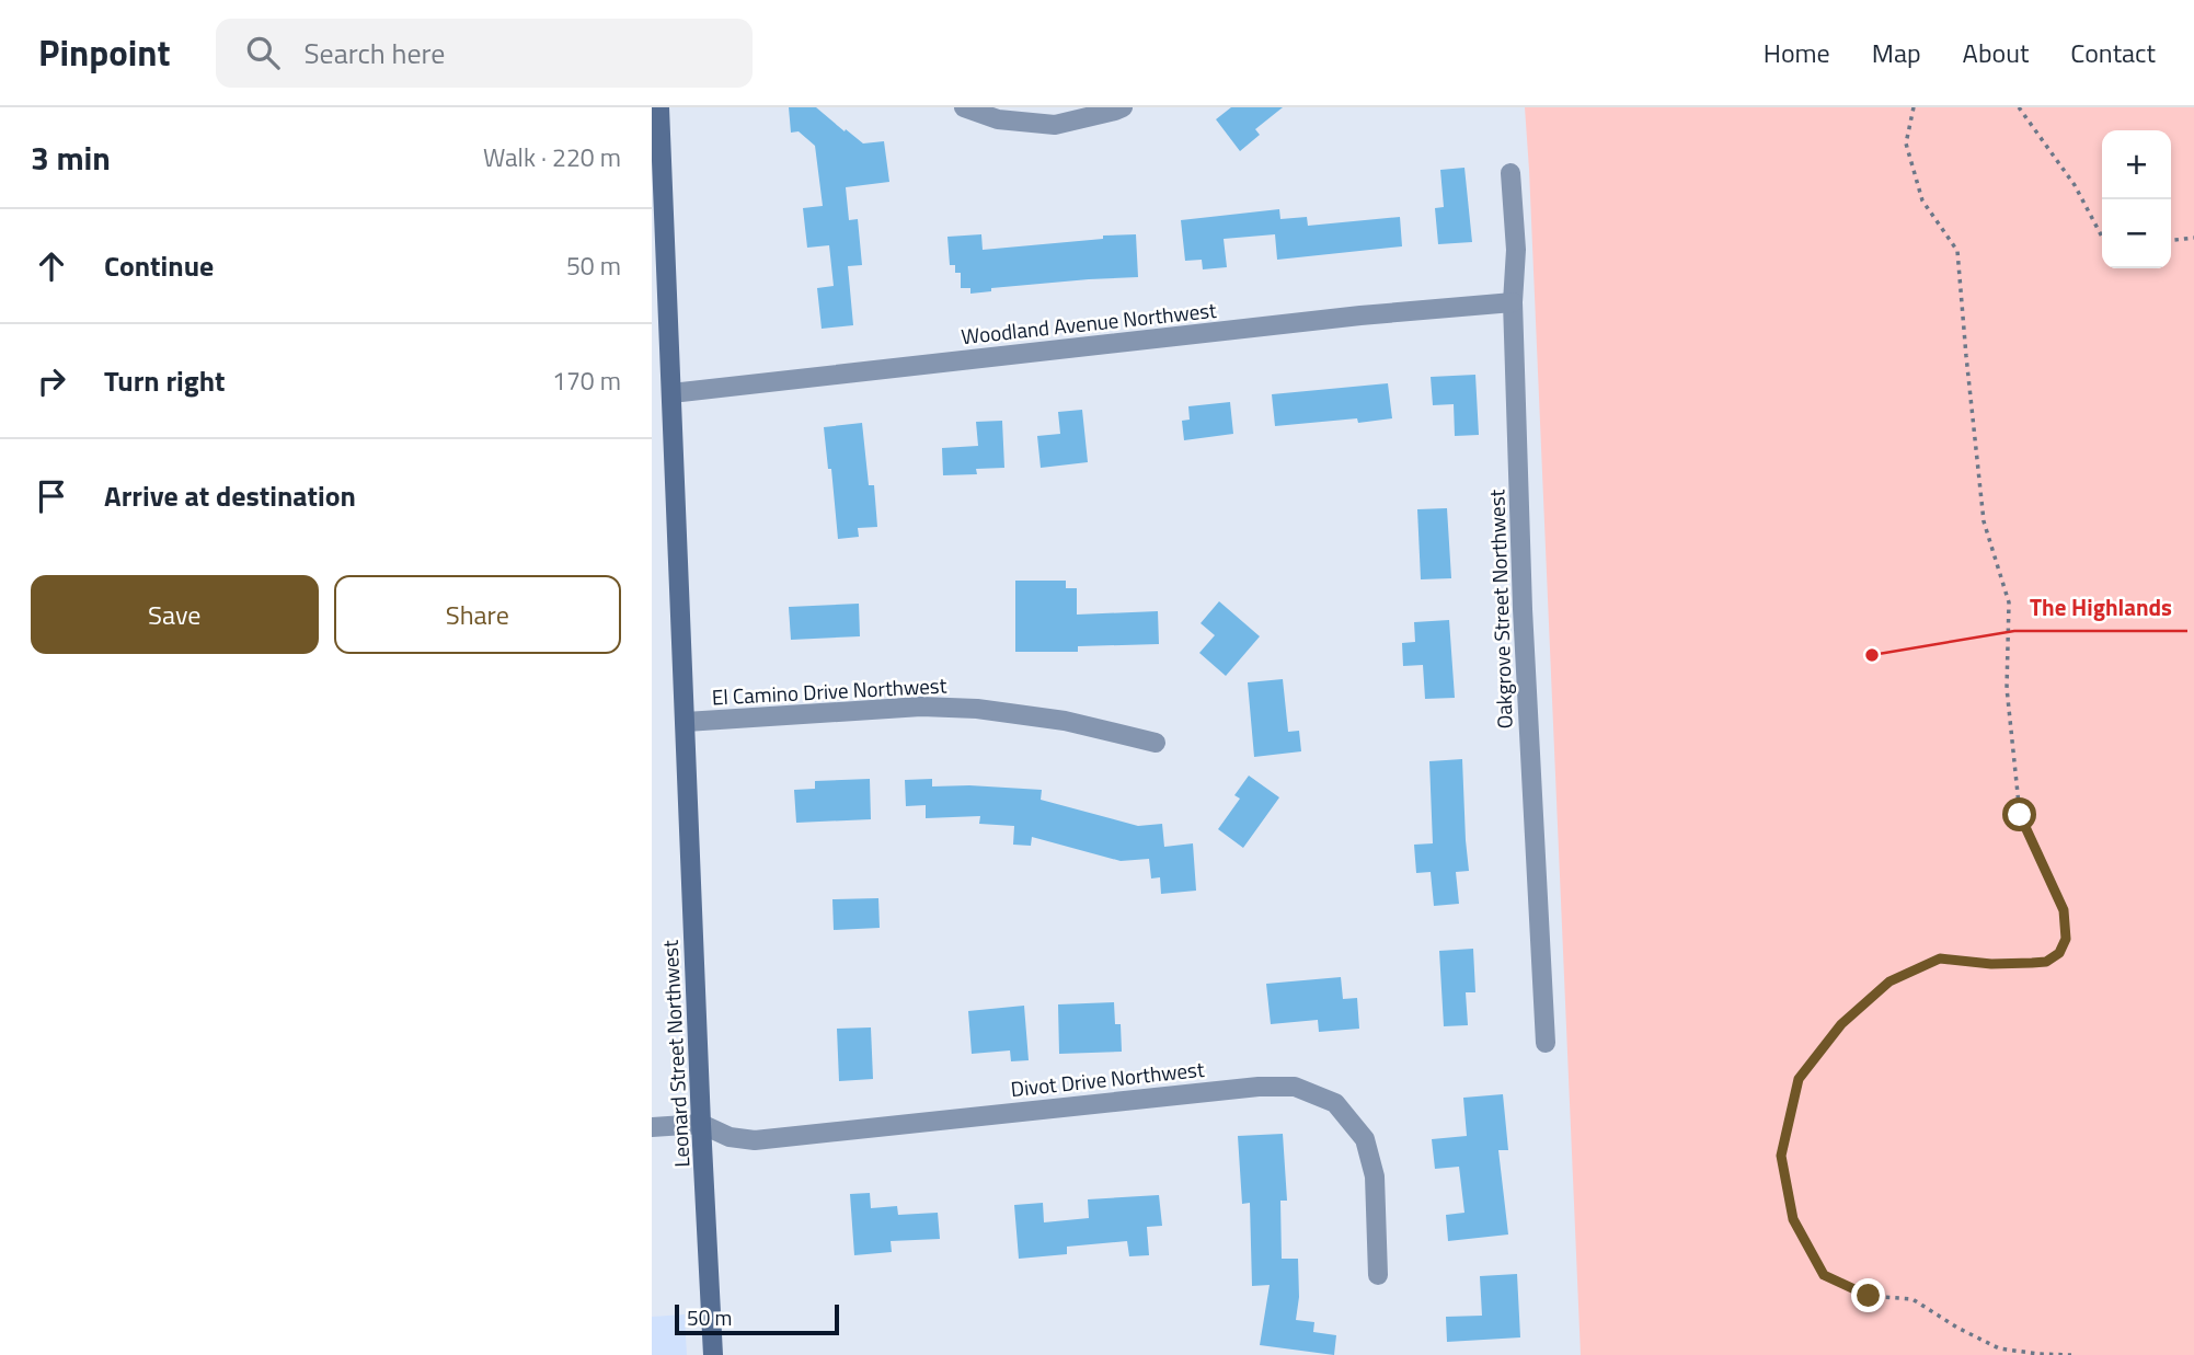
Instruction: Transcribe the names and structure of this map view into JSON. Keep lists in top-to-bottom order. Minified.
{"streets":{"main road":["Leonard Street Northwest"],"street":["Woodland Avenue Northwest","Oakgrove Street Northwest","El Camino Drive Northwest","Divot Drive Northwest"]},"crossings":[["Woodland Avenue Northwest","Oakgrove Street Northwest"],["Woodland Avenue Northwest","Leonard Street Northwest"],["El Camino Drive Northwest","Leonard Street Northwest"],["Leonard Street Northwest","Divot Drive Northwest"]],"places":["The Highlands"],"scale_bar":"50 m","page":{"header":"Pinpoint","search":"Search here","nav":["Home","Map","About","Contact"],"heading":["3 min","Walk · 220 m"],"map_buttons":["+","−"],"list":[["Continue","50 m"],["Turn right","170 m"],"Arrive at destination"],"buttons":["Save","Share"],"scale":"50 m"}}
